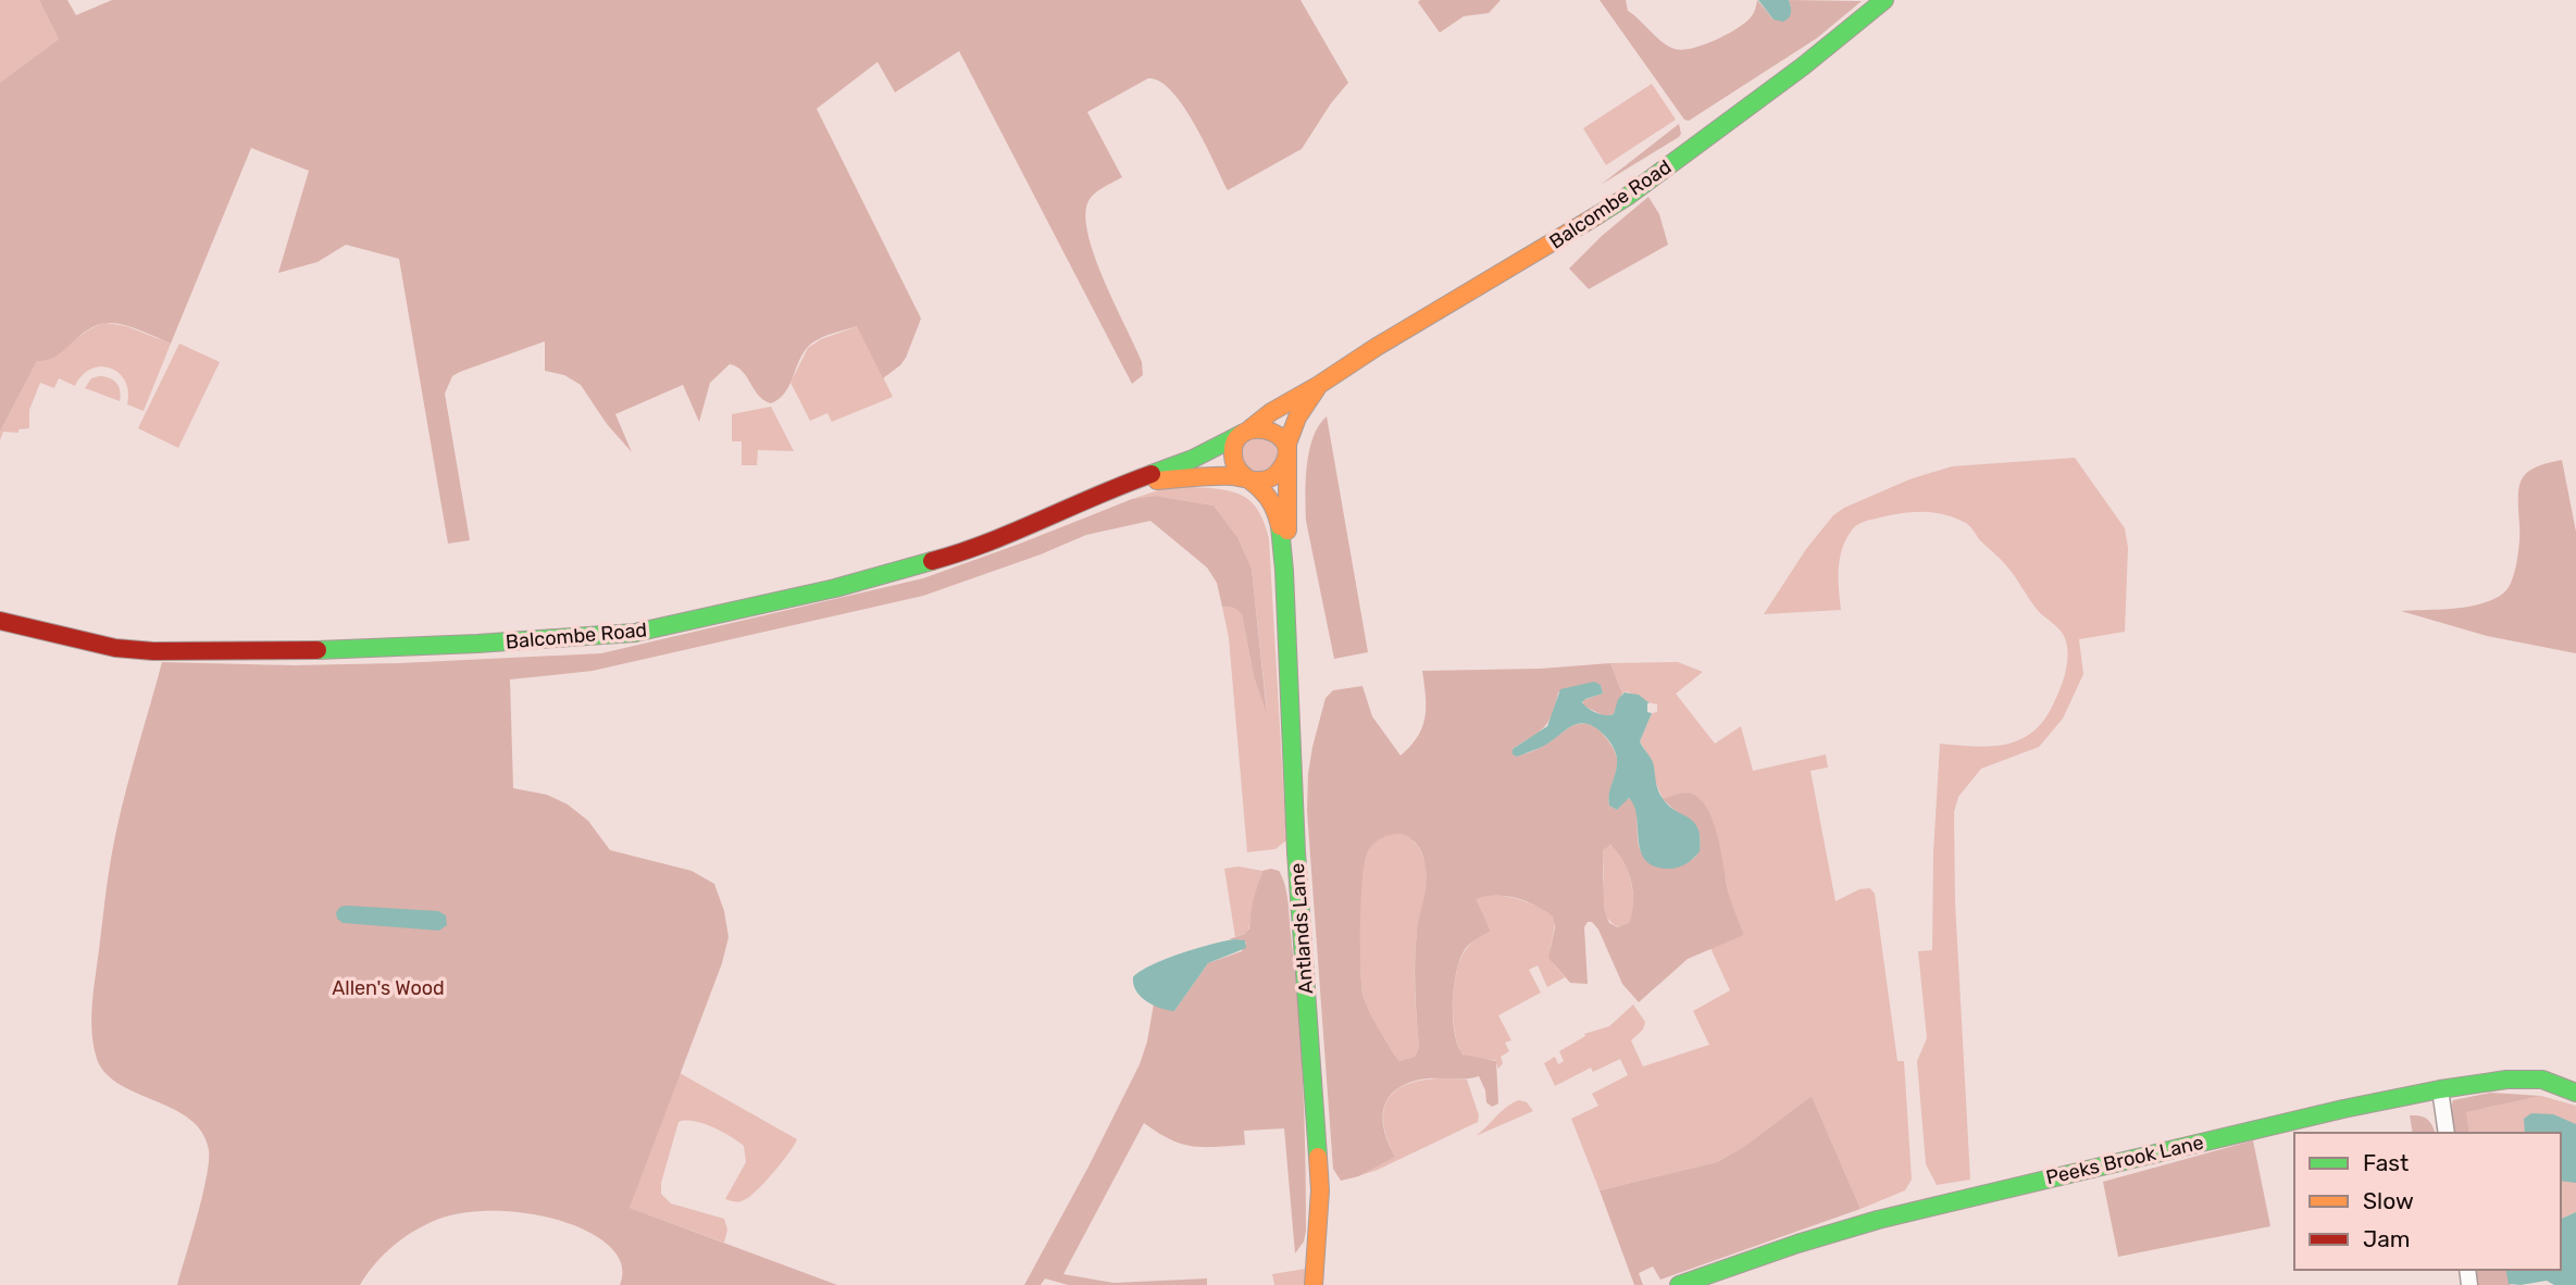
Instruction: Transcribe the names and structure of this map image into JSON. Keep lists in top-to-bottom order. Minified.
{"streets":{"main road":["Balcombe Road","Antlands Lane","Peeks Brook Lane"]},"crossings":[["Balcombe Road","Antlands Lane"]],"parks":["Allen's Wood"],"legend":["Fast","Slow","Jam"]}
